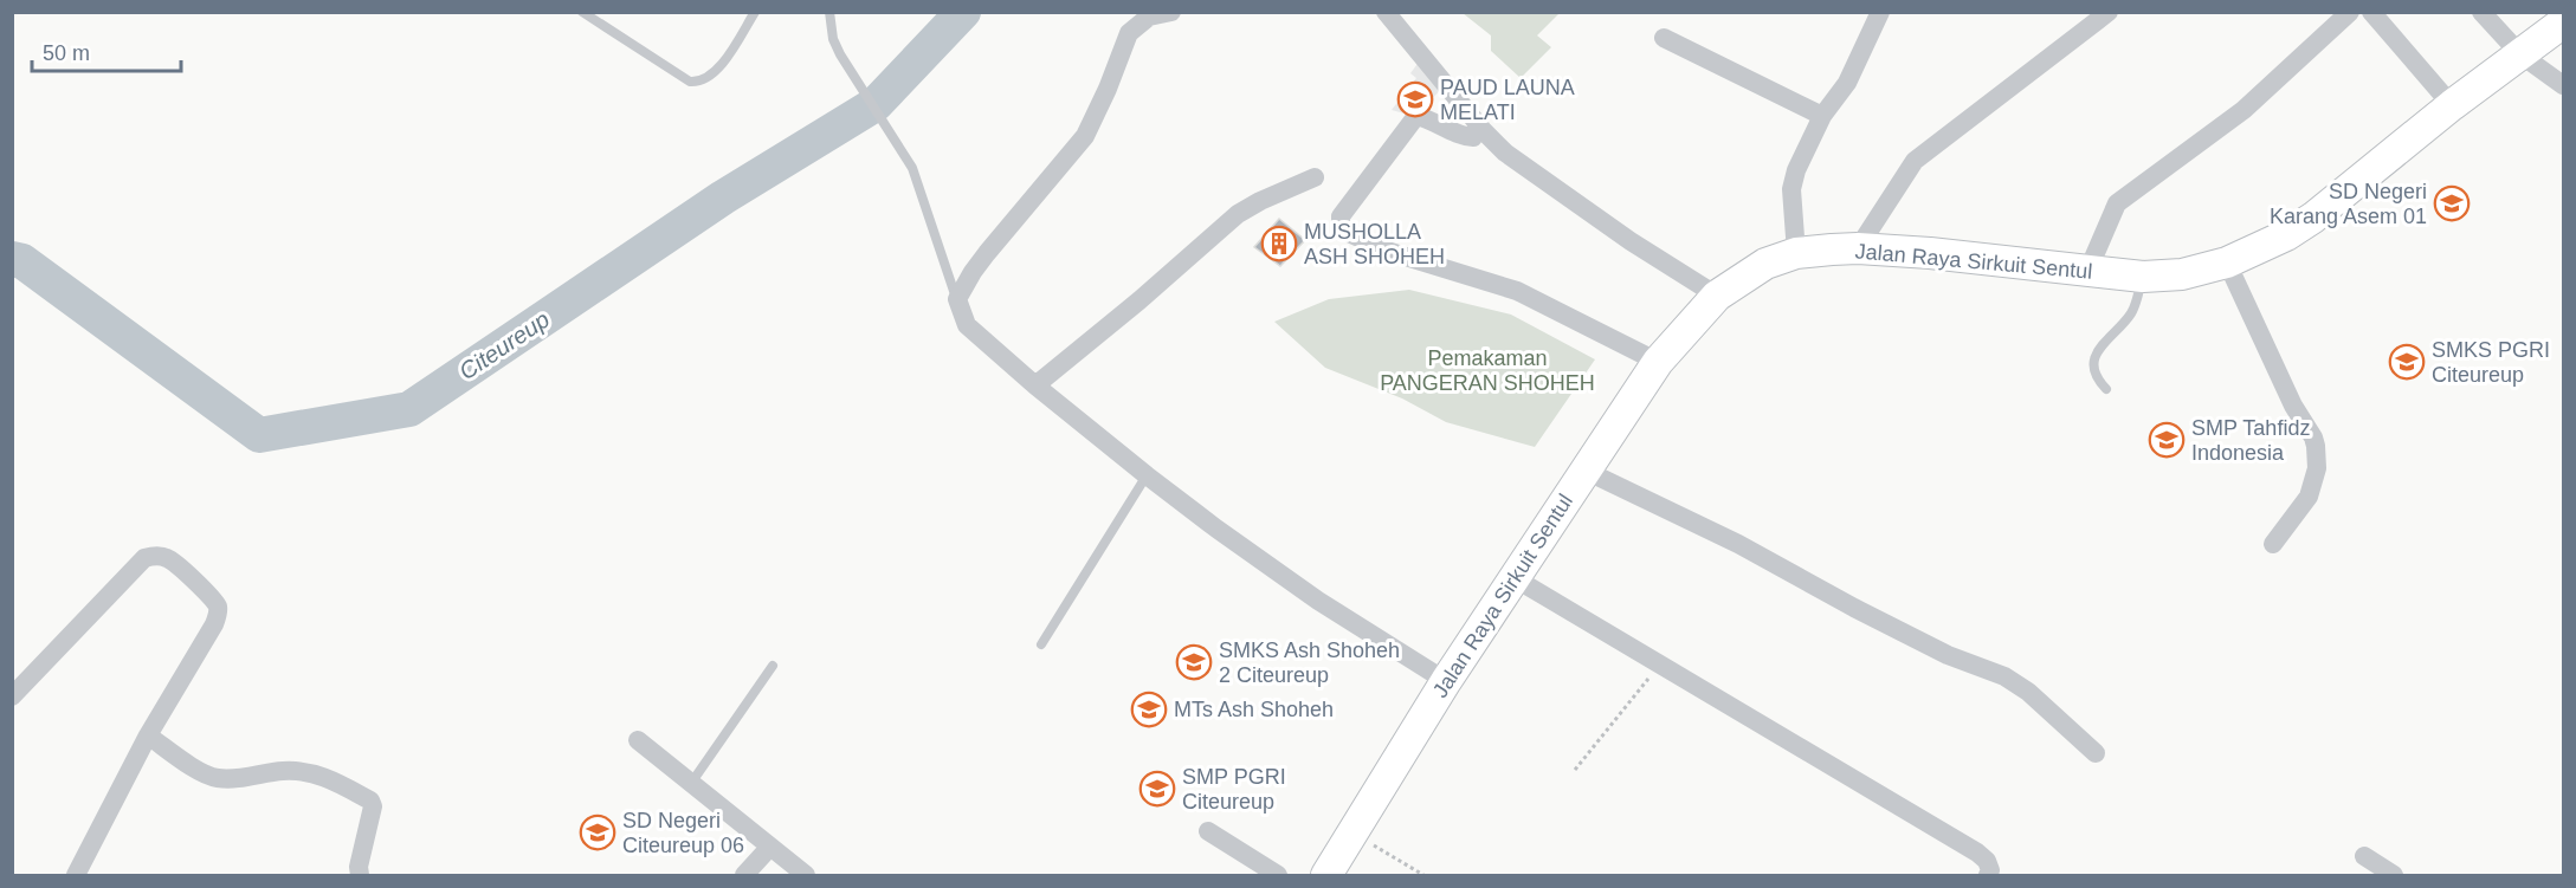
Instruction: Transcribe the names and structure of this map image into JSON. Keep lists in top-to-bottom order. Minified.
{"streets":{"main road":["Jalan Raya Sirkuit Sentul"]},"water":["Citeureup"],"parks":["Pemakaman PANGERAN SHOHEH"],"places":{"school or university":["PAUD LAUNA MELATI","SD Negeri Karang Asem 01","SMKS PGRI Citeureup","SMP Tahfidz Indonesia","SMKS Ash Shoheh 2 Citeureup","MTs Ash Shoheh","SMP PGRI Citeureup","SD Negeri Citeureup 06"],"building":["MUSHOLLA ASH SHOHEH"]},"scale_bar":"50 m"}
